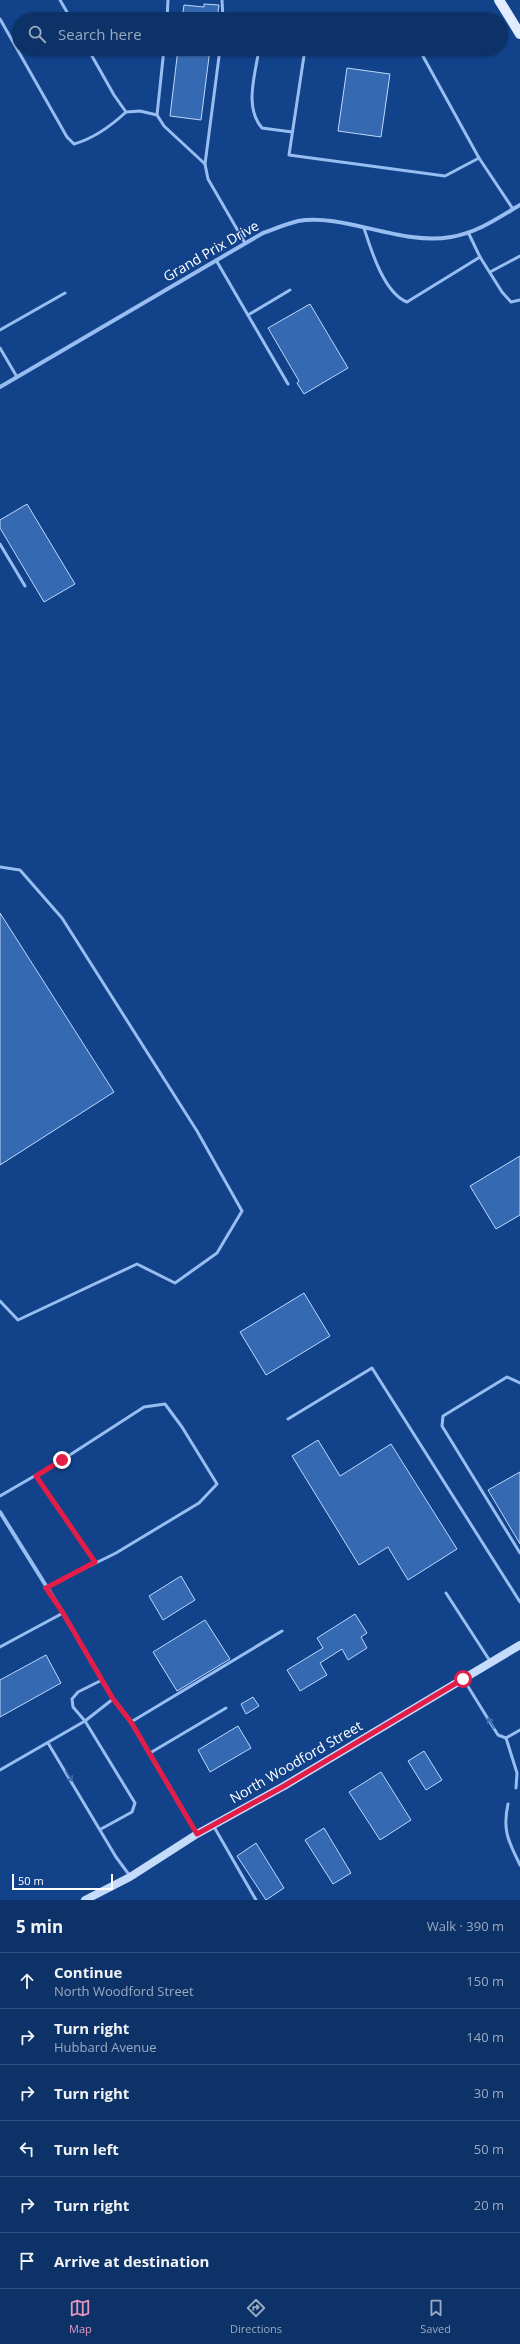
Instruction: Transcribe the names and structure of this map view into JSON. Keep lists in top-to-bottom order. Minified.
{"streets":{"street":["Grand Prix Drive","North Woodford Street"]},"scale_bar":"50 m","page":{"search":"Search here","scale":"50 m","heading":["5 min","Walk · 390 m"],"list":[["Continue","North Woodford Street","150 m"],["Turn right","Hubbard Avenue","140 m"],["Turn right","30 m"],["Turn left","50 m"],["Turn right","20 m"],"Arrive at destination"],"nav":["Map","Directions","Saved"]}}
